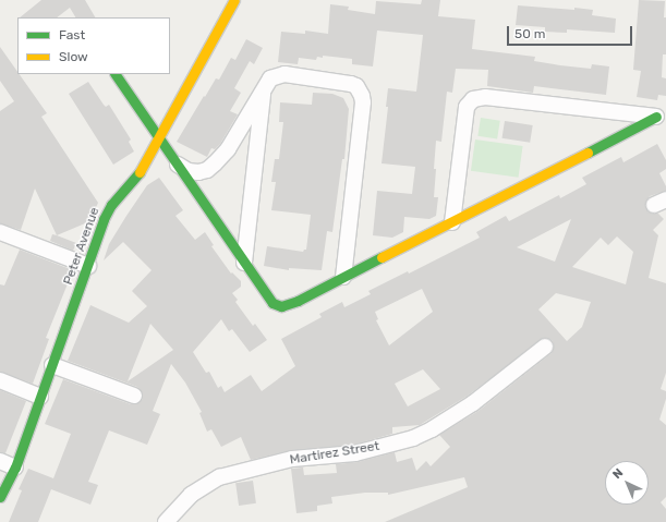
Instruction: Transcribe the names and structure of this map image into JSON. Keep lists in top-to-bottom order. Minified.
{"streets":{"street":["Peter Avenue","Martirez Street"]},"legend":["Fast","Slow"],"scale_bar":"50 m","north":"top left"}
